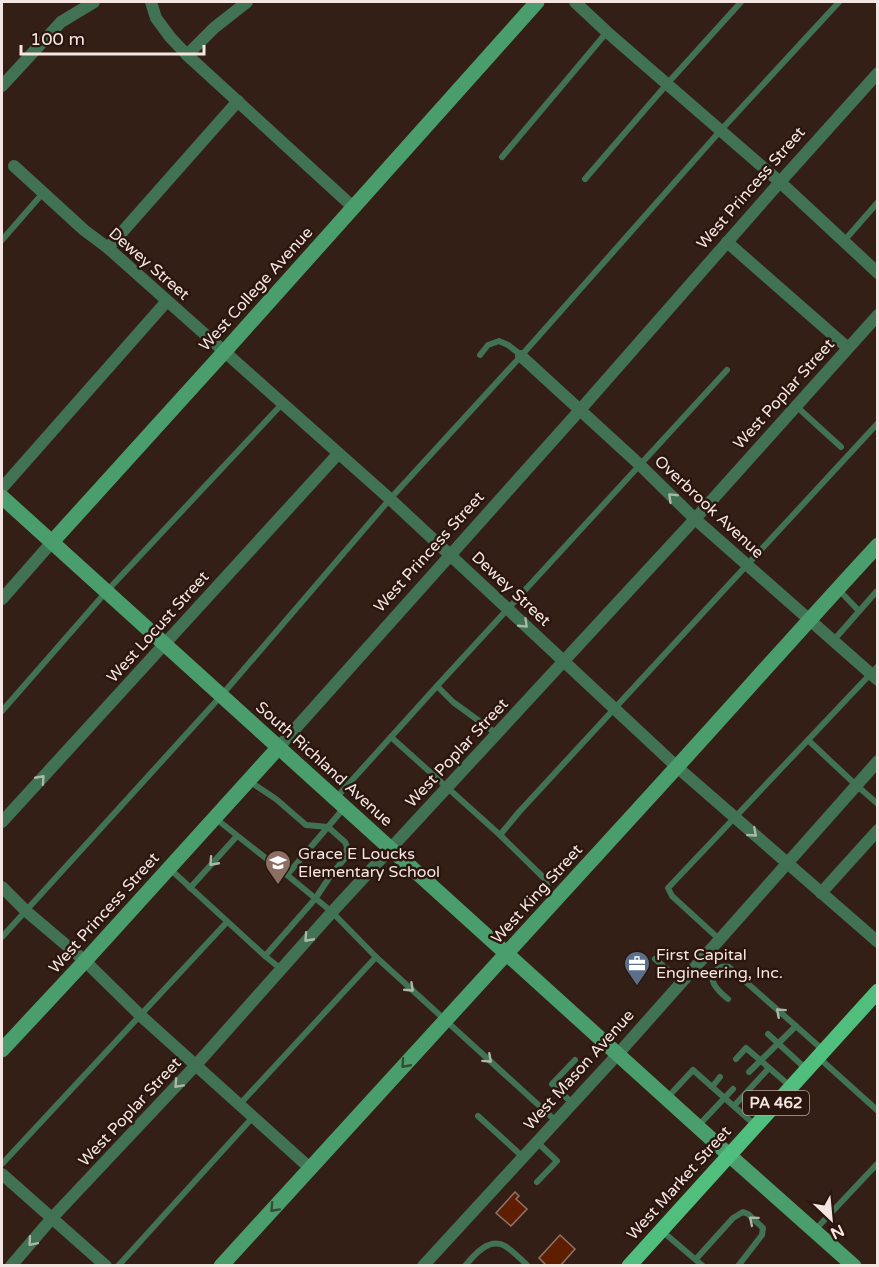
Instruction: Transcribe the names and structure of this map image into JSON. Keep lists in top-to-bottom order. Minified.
{"streets":{"main road":["PA 462","West Market Street"],"street":["West Princess Street","Dewey Street","West College Avenue","West Poplar Street","Overbrook Avenue","West Locust Street","South Richland Avenue","West King Street","West Mason Avenue"]},"crossings":[["West Princess Street","Dewey Street"],["West Princess Street","Overbrook Avenue"],["West Princess Street","South Richland Avenue"],["Dewey Street","West College Avenue"],["Dewey Street","West Poplar Street"],["Dewey Street","West Locust Street"],["Dewey Street","West King Street"],["Dewey Street","West Mason Avenue"],["West College Avenue","South Richland Avenue"],["West Poplar Street","Overbrook Avenue"],["West Poplar Street","South Richland Avenue"],["Overbrook Avenue","West King Street"],["West Locust Street","South Richland Avenue"],["South Richland Avenue","West King Street"],["South Richland Avenue","West Mason Avenue"],["South Richland Avenue","West Market Street"]],"one_way":["West Locust Street"],"places":{"school or university":["Grace E Loucks Elementary School"],"office":["First Capital Engineering, Inc."]},"scale_bar":"100 m","north":"bottom right"}
